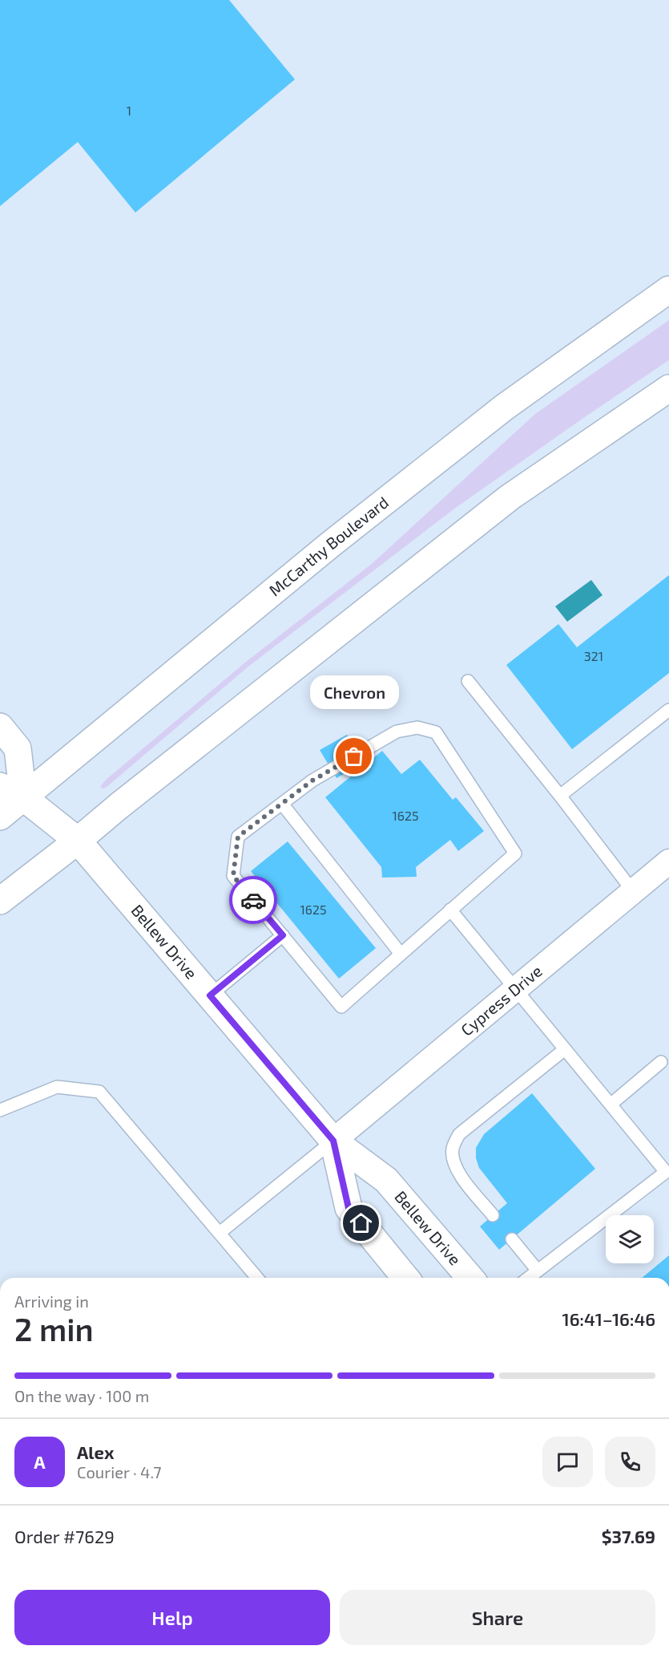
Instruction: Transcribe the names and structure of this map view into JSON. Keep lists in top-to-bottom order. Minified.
{"streets":{"main road":["McCarthy Boulevard","Bellew Drive"],"street":["Cypress Drive"]},"crossings":[["McCarthy Boulevard","Bellew Drive"],["Bellew Drive","Cypress Drive"]],"places":["Chevron"],"house_numbers":["1","321","1625","1625"],"page":{"bubble":"Chevron","heading":["2 min","Arriving in","16:41–16:46"],"panel":["Alex","Courier · 4.7","Order #7629","$37.69"],"bar":"On the way · 100 m","round":"A","buttons":["Help","Share"]}}
